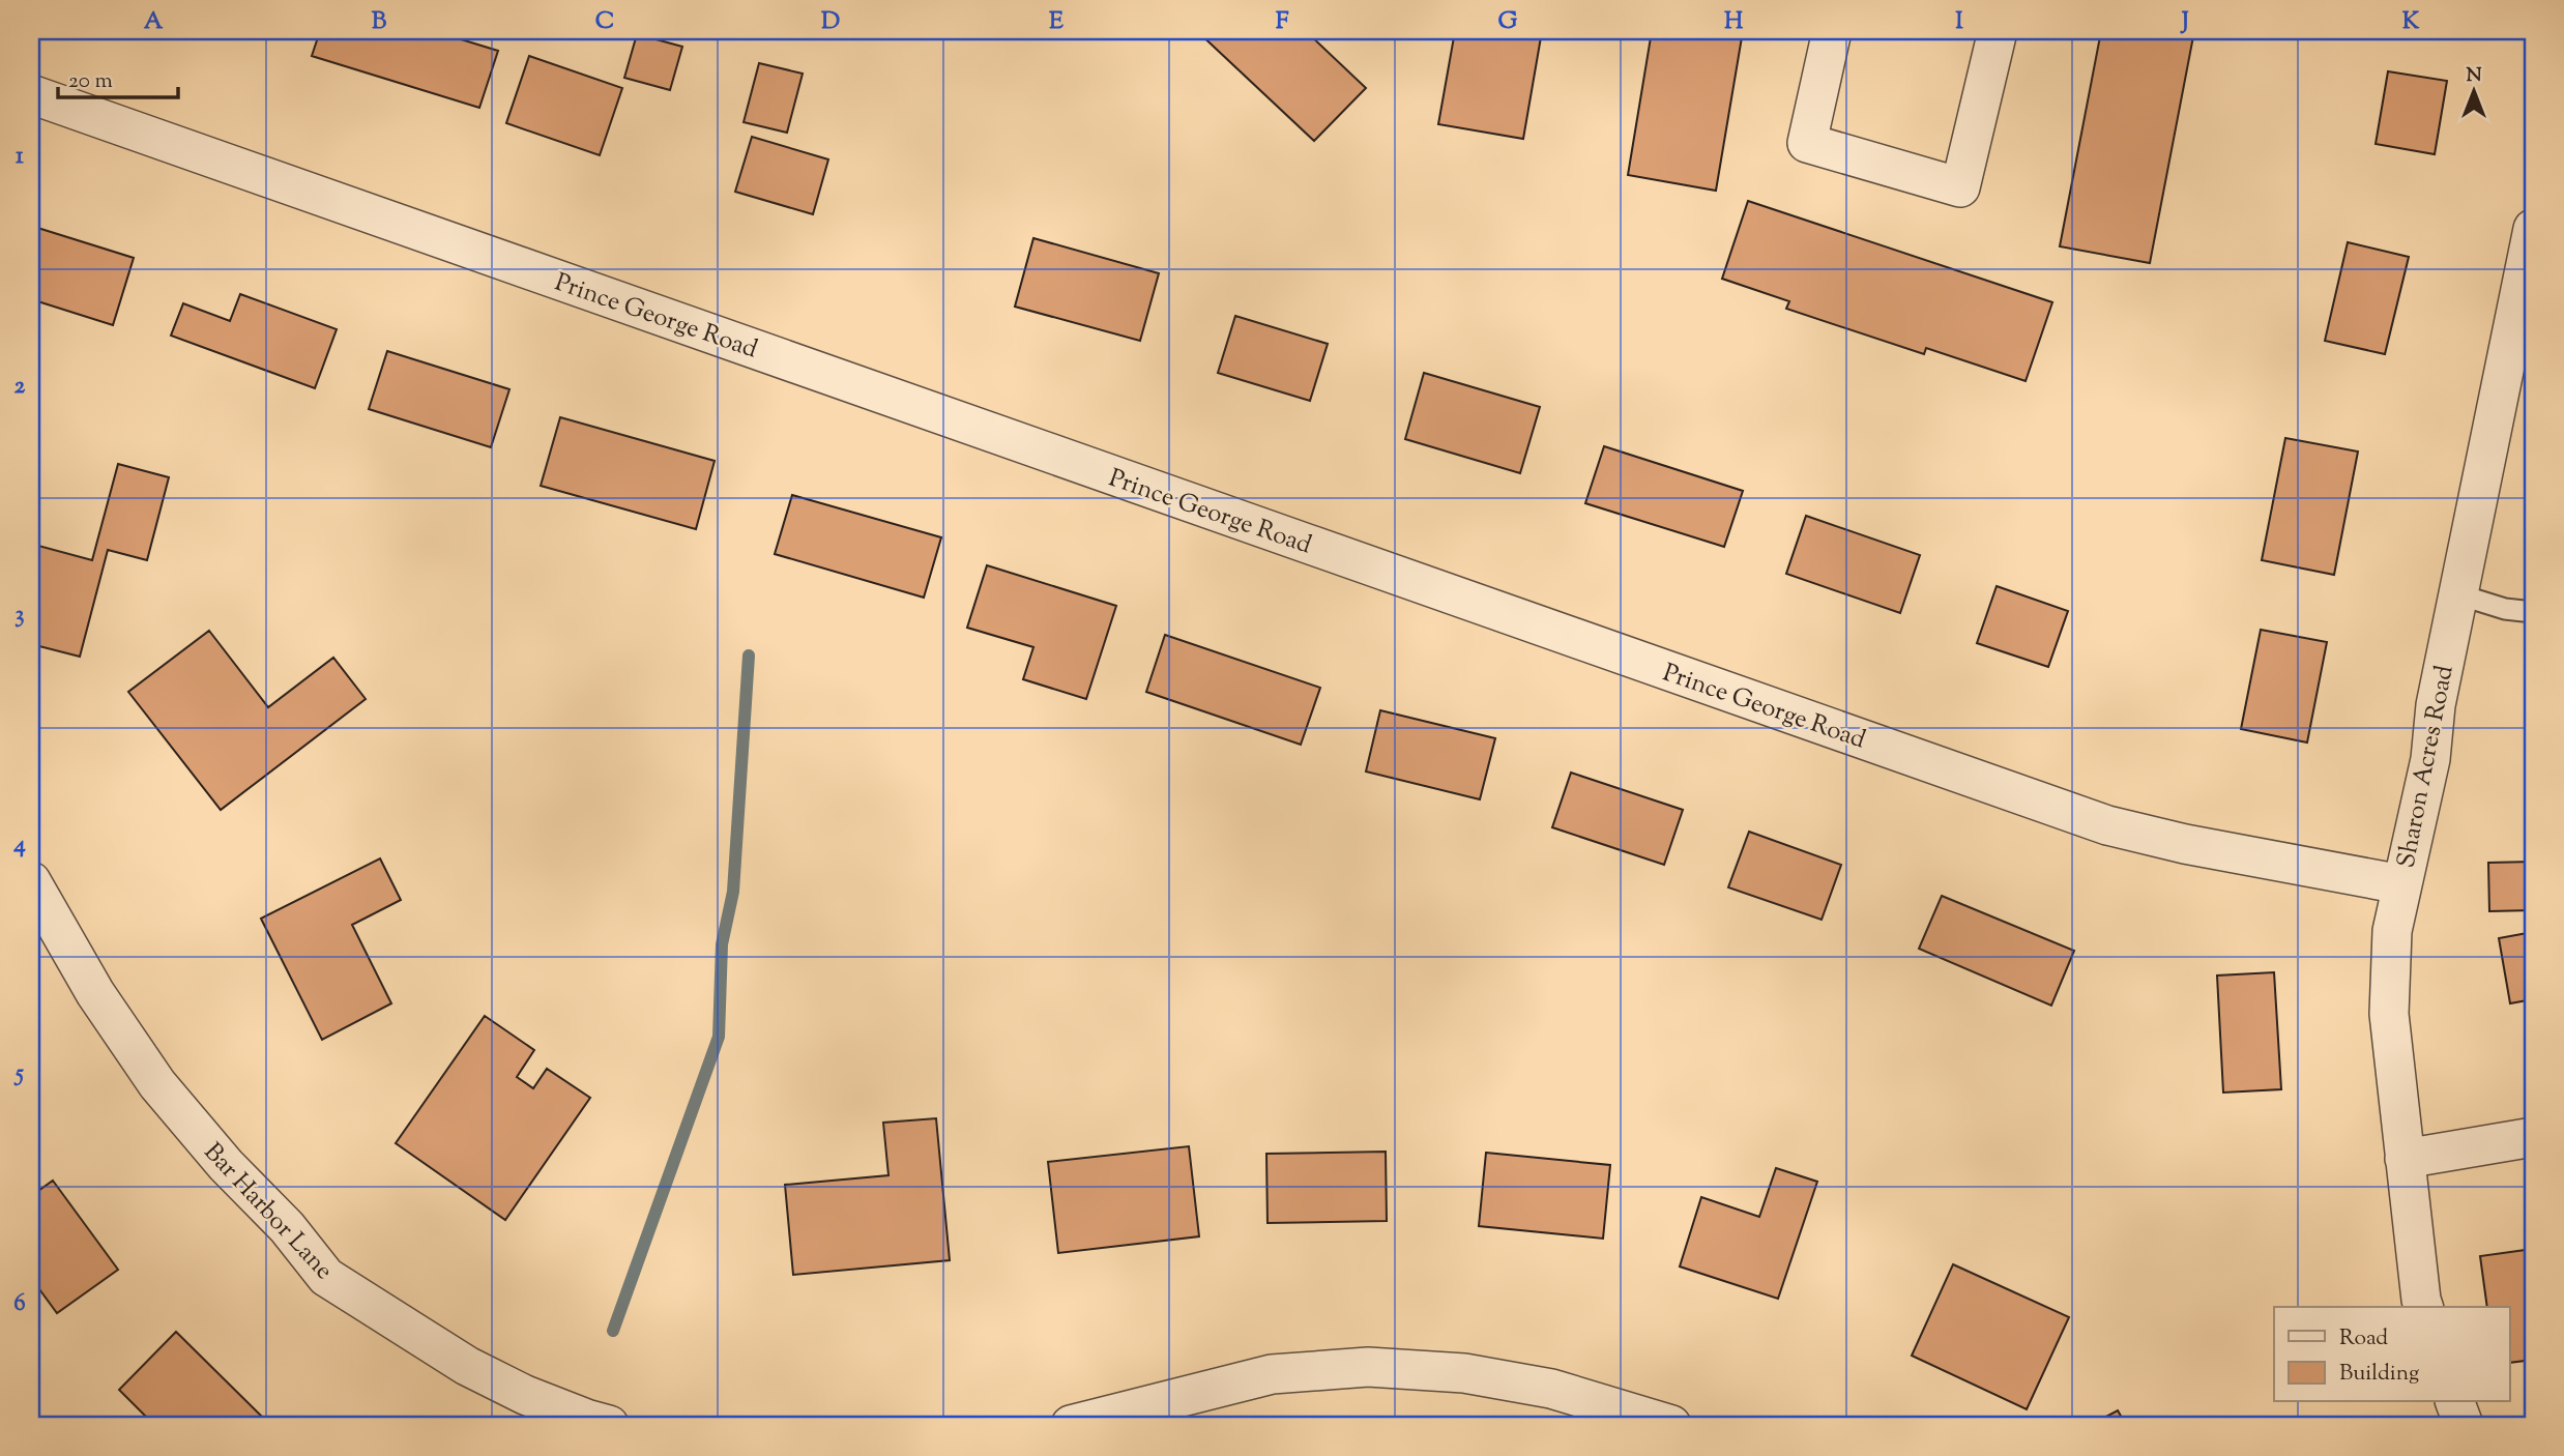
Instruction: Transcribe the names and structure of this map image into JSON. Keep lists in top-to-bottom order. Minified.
{"streets":{"street":["Prince George Road","Sharon Acres Road","Bar Harbor Lane"]},"crossings":[["Prince George Road","Sharon Acres Road"]],"legend":["Road","Building"],"scale_bar":"20 m","north":"top","grid":{"columns":["A","B","C","D","E","F","G","H","I","J","K"],"rows":["1","2","3","4","5","6"]}}
